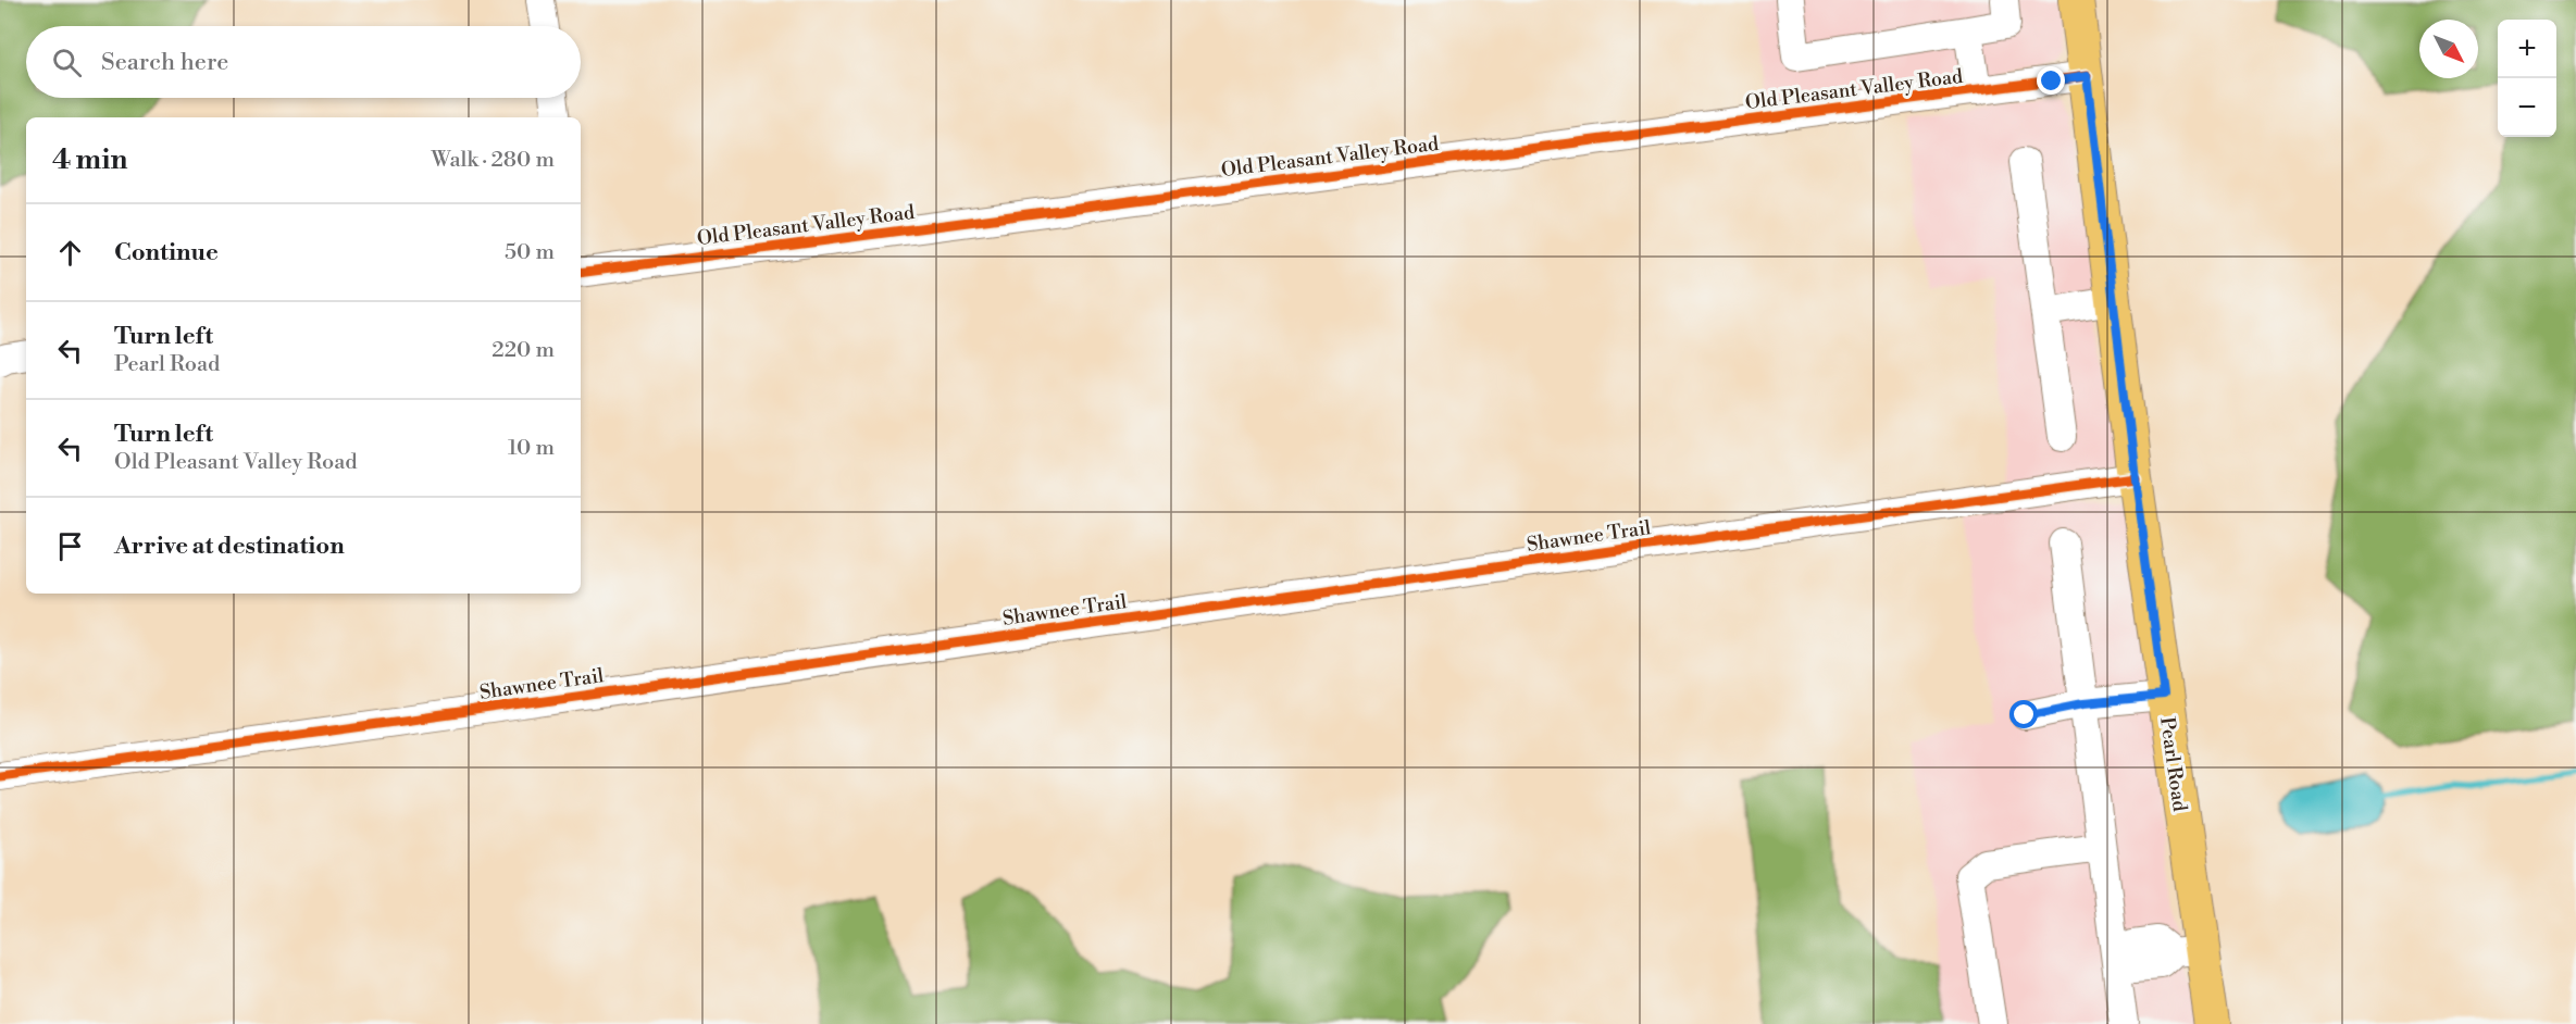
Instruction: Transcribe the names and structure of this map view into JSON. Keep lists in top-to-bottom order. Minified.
{"streets":{"main road":["Pearl Road"],"street":["Old Pleasant Valley Road","Shawnee Trail"]},"crossings":[["Old Pleasant Valley Road","Pearl Road"],["Shawnee Trail","Pearl Road"]],"north":"bottom right","page":{"map_buttons":["+","−"],"search":"Search here","heading":["4 min","Walk · 280 m"],"list":[["Continue","50 m"],["Turn left","Pearl Road","220 m"],["Turn left","Old Pleasant Valley Road","10 m"],"Arrive at destination"]}}
